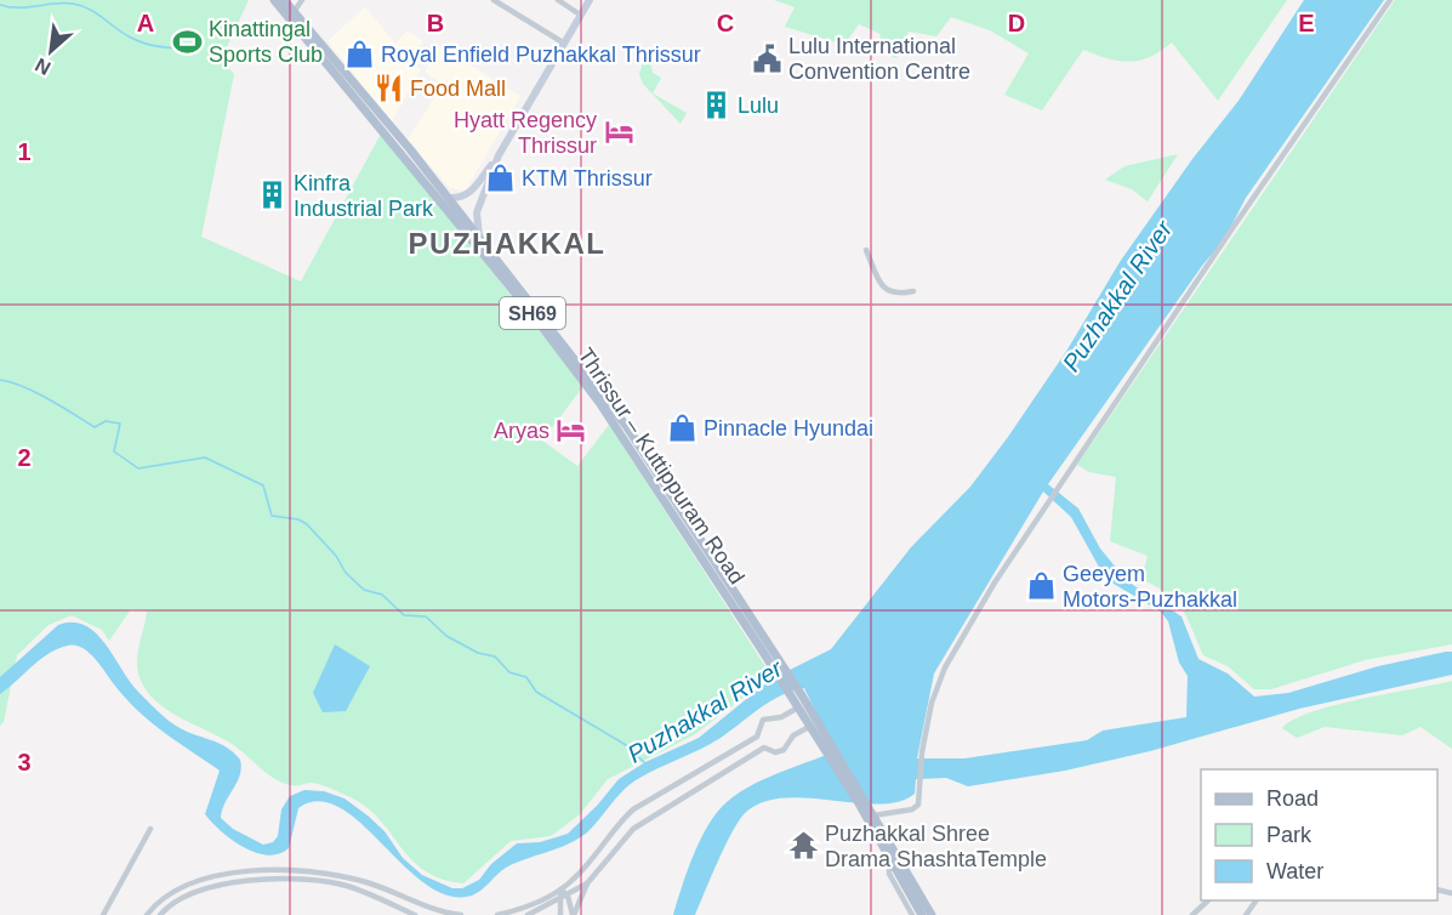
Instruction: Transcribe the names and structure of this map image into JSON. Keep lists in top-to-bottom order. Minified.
{"streets":{"main road":["SH69","Thrissur – Kuttippuram Road"]},"districts":["PUZHAKKAL"],"water":["Puzhakkal River"],"places":{"sports":["Kinattingal Sports Club"],"shop":["Royal Enfield Puzhakkal Thrissur","KTM Thrissur","Pinnacle Hyundai","Geeyem Motors-Puzhakkal"],"public building":["Lulu International Convention Centre"],"restaurant":["Food Mall"],"building":["Lulu","Kinfra Industrial Park"],"hotel":["Hyatt Regency Thrissur","Aryas"],"temple":["Puzhakkal Shree Drama ShashtaTemple"]},"legend":["Road","Park","Water"],"north":"bottom left","grid":{"columns":["A","B","C","D","E"],"rows":["1","2","3"]}}
